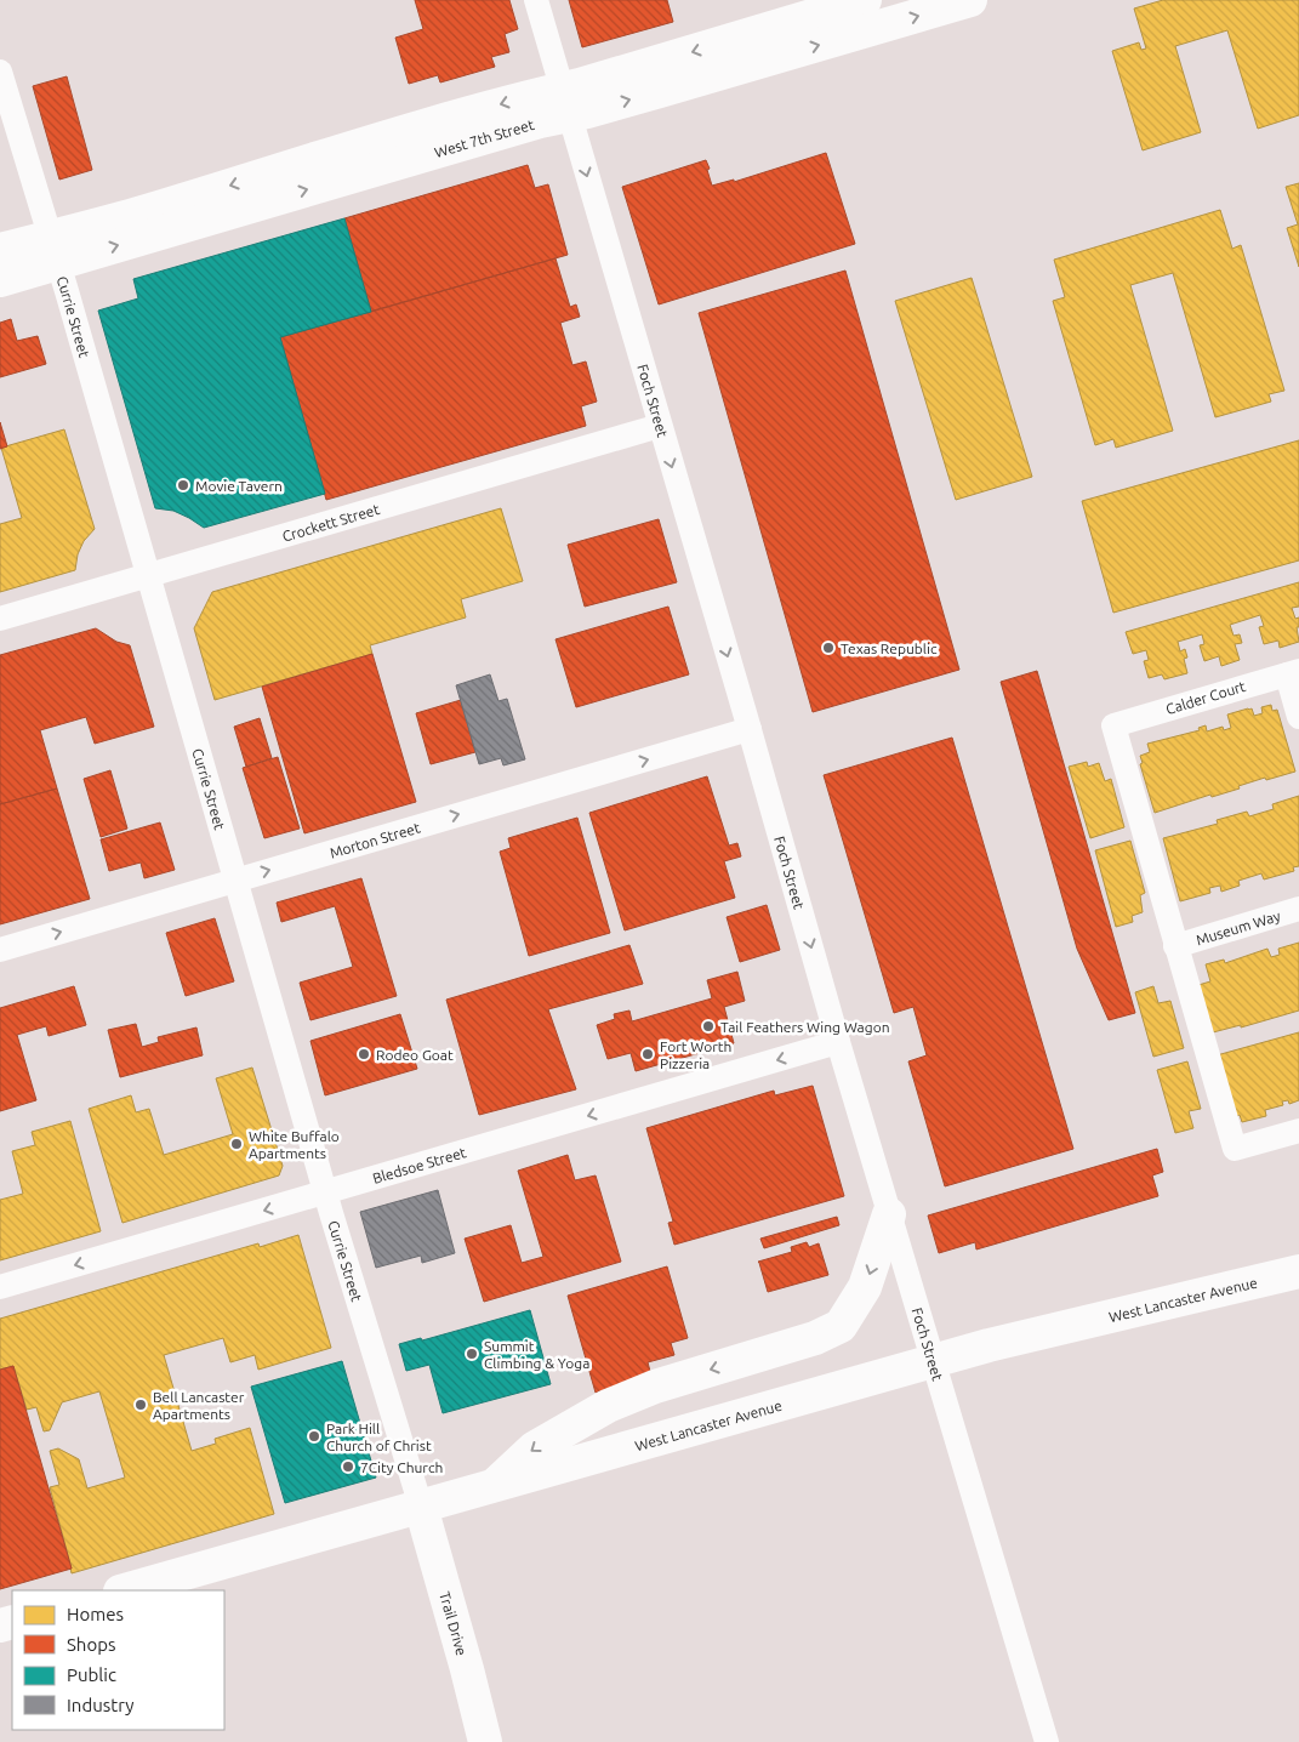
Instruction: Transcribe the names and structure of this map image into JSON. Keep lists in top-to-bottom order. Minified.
{"streets":{"main road":["West 7th Street","West Lancaster Avenue","Trail Drive"],"street":["Currie Street","Foch Street","Crockett Street","Calder Court","Morton Street","Museum Way","Bledsoe Street"]},"crossings":[["West 7th Street","Currie Street"],["West 7th Street","Foch Street"],["Currie Street","Crockett Street"],["Currie Street","Morton Street"],["Currie Street","Bledsoe Street"],["Currie Street","West Lancaster Avenue"],["Currie Street","Trail Drive"],["Foch Street","Crockett Street"],["Foch Street","Morton Street"],["Foch Street","Bledsoe Street"],["Calder Court","Museum Way"],["West Lancaster Avenue","Trail Drive"]],"one_way":["Foch Street","Morton Street","Bledsoe Street"],"places":["Movie Tavern","Texas Republic","Tail Feathers Wing Wagon","Rodeo Goat","Fort Worth Pizzeria","White Buffalo Apartments","Summit Climbing & Yoga","Bell Lancaster Apartments","Park Hill Church of Christ","7City Church"],"legend":["Homes","Shops","Public","Industry"]}
